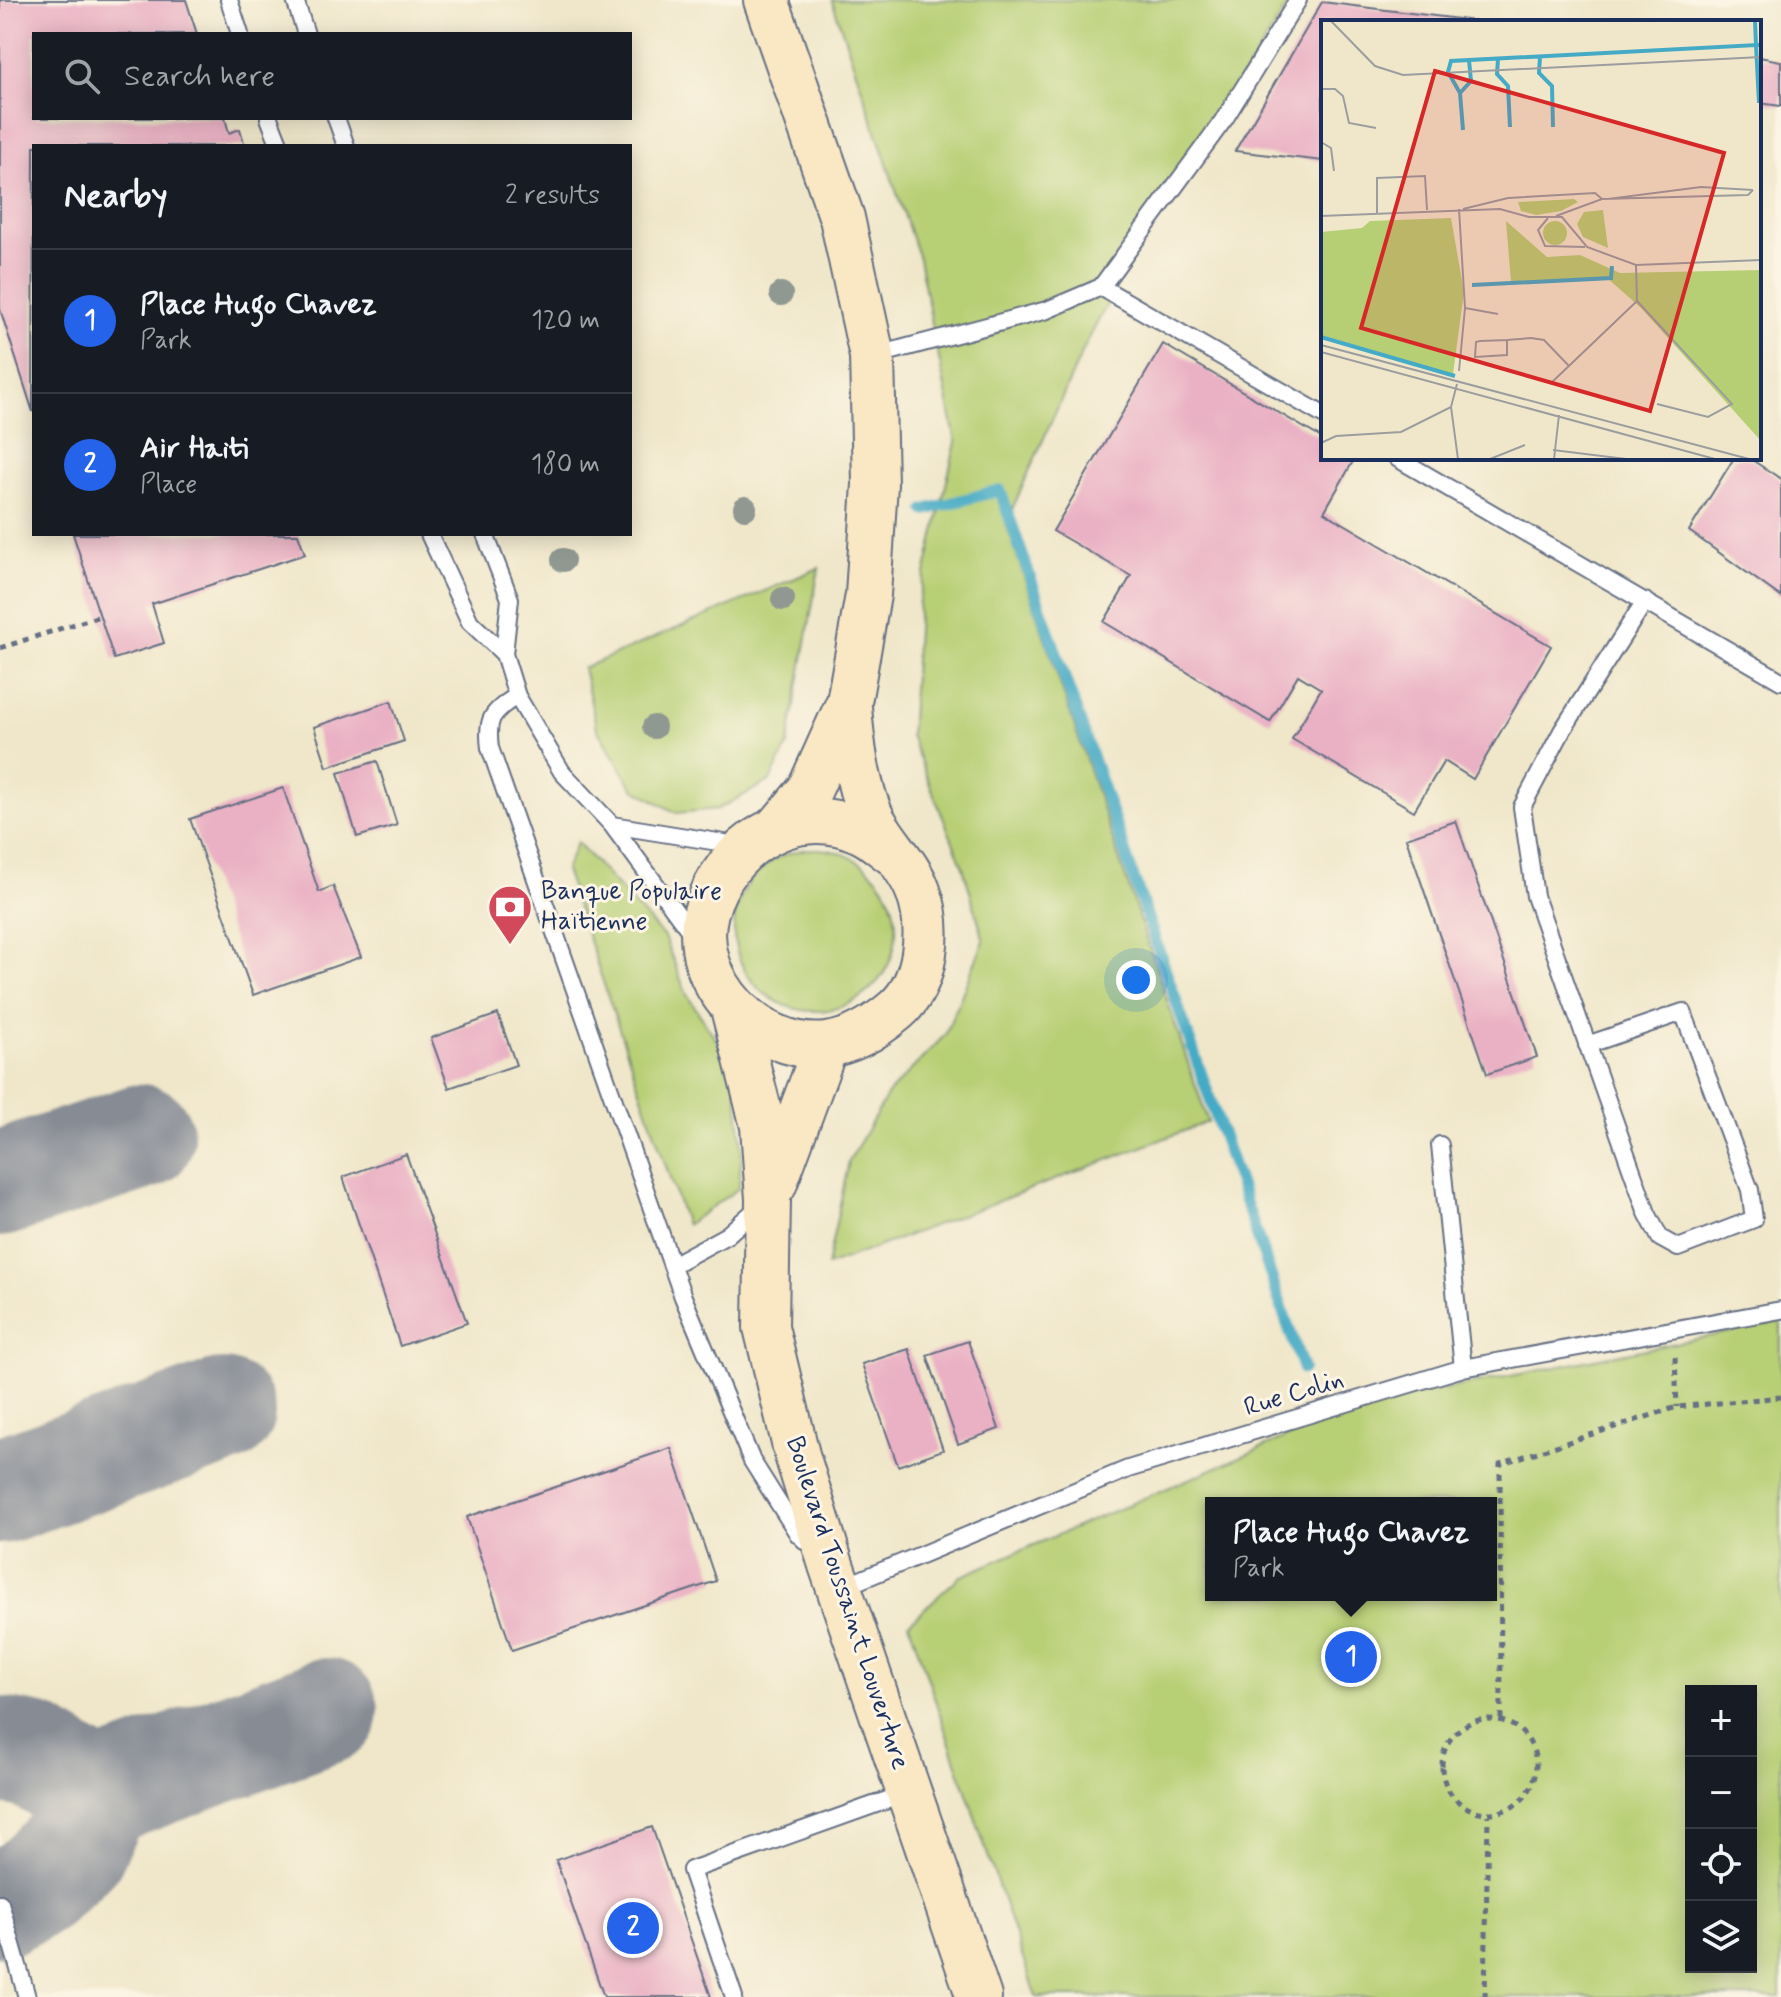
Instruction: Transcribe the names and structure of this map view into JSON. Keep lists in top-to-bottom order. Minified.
{"streets":{"main road":["Boulevard Toussaint Louverture"],"lane":["Rue Colin"]},"crossings":[["Rue Colin","Boulevard Toussaint Louverture"]],"places":{"bank":["Banque Populaire Haïtienne"]},"page":{"search":"Search here","heading":["Nearby","2 results"],"list":[{"mark":"1","name":"Place Hugo Chavez","note":"Park","value":"120 m"},{"mark":"2","name":"Air Haiti","note":"Place","value":"180 m"}],"popup":["Place Hugo Chavez","Park"],"pins":["1","2"],"map_buttons":["+","−"]}}
